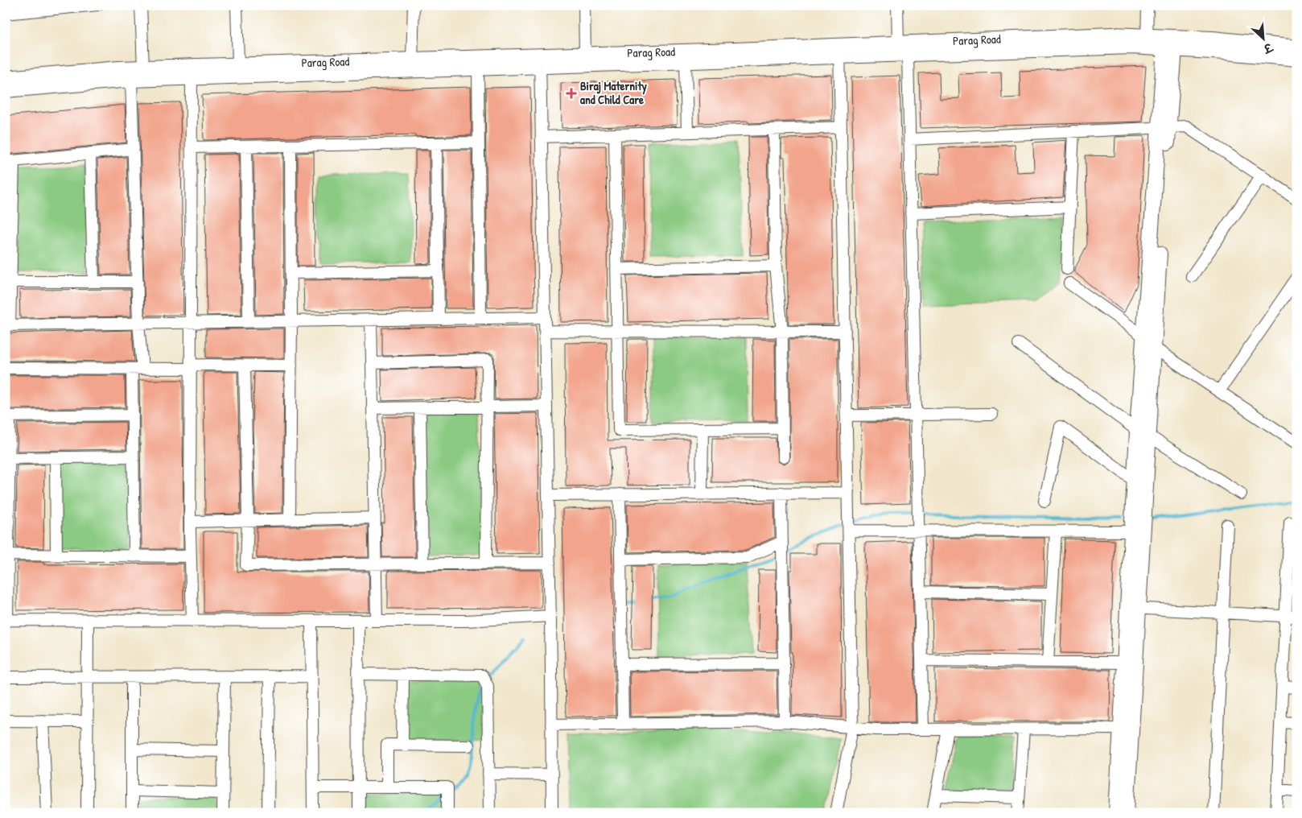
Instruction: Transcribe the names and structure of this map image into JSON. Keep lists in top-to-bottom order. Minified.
{"streets":{"street":["Parag Road"]},"places":{"health":["Biraj Maternity and Child Care"]},"north":"bottom right"}
